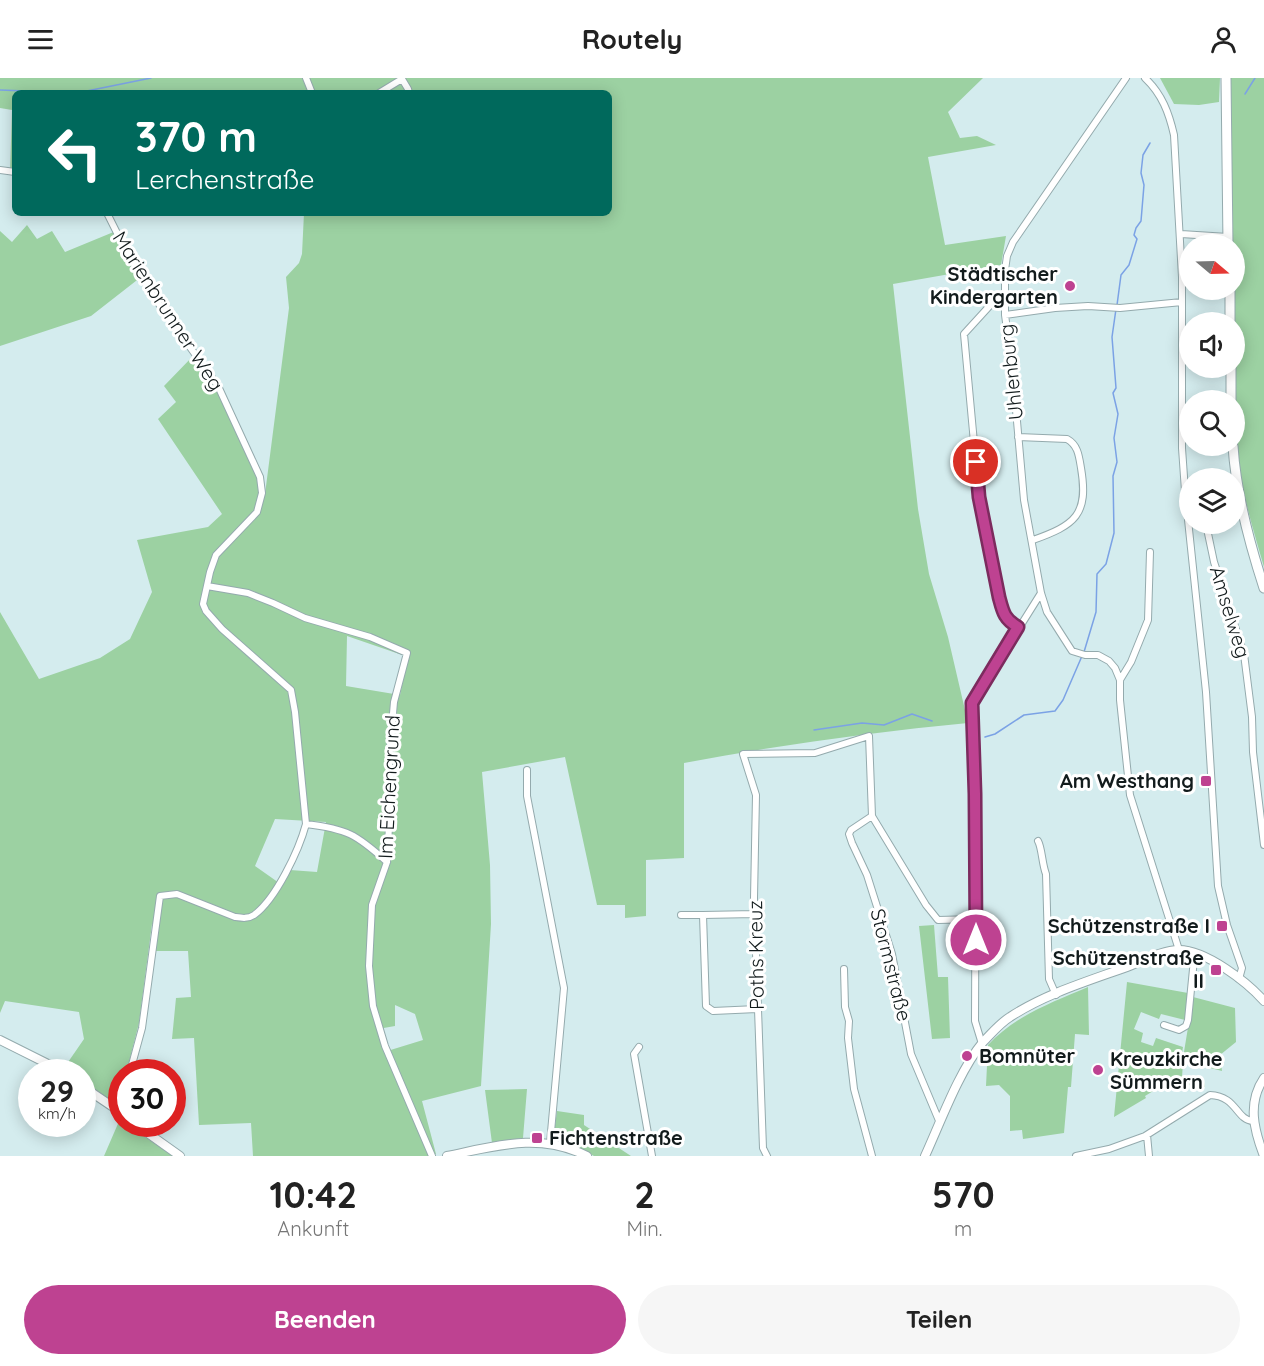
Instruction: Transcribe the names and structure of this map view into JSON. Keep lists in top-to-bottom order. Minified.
{"streets":{"street":["Marienbrunner Weg","Uhlenburg","Amselweg","Im Eichengrund","Poths Kreuz","Stormstraße"]},"crossings":[["Marienbrunner Weg","Im Eichengrund"],["Poths Kreuz","Stormstraße"]],"places":{"other":["Städtischer Kindergarten","Bomnüter","Kreuzkirche Sümmern"],"transit":["Am Westhang","Schützenstraße I","Schützenstraße II","Fichtenstraße"]},"north":"right","page":{"header":"Routely","turn":["370 m","Lerchenstraße"],"speed":"29 km/h","limit":"30","eta":["10:42","Ankunft","2","Min.","570","m"],"buttons":["Beenden","Teilen"]}}
